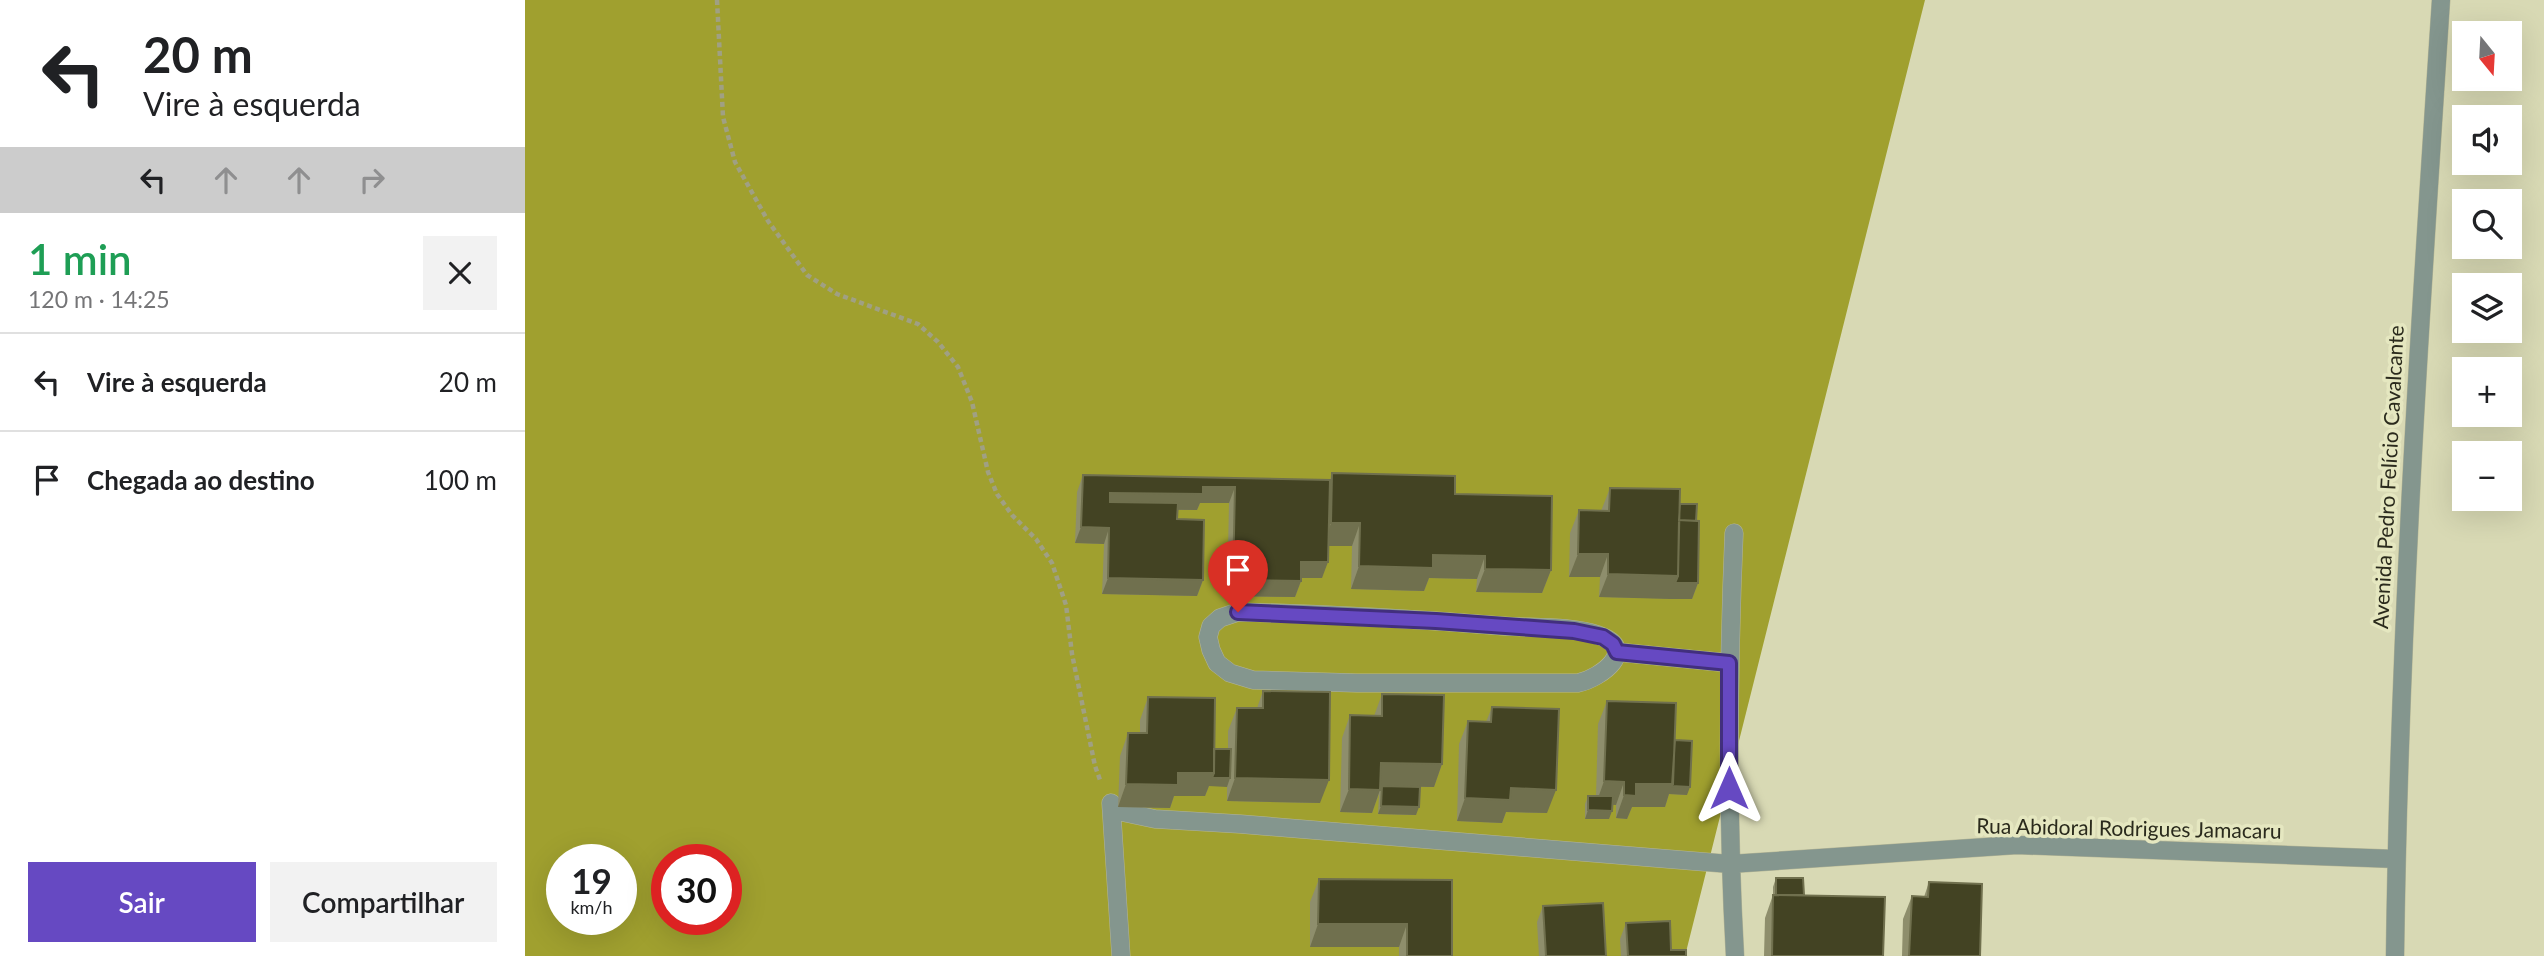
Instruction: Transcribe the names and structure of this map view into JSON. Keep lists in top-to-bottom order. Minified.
{"streets":{"street":["Avenida Pedro Felício Cavalcante","Rua Abidoral Rodrigues Jamacaru"]},"crossings":[["Avenida Pedro Felício Cavalcante","Rua Abidoral Rodrigues Jamacaru"]],"north":"bottom","page":{"turn":["20 m","Vire à esquerda"],"map_buttons":["+","−"],"heading":["1 min","120 m · 14:25"],"list":[{"name":"Vire à esquerda","value":"20 m"},{"name":"Chegada ao destino","value":"100 m"}],"speed":"19 km/h","limit":"30","buttons":["Sair","Compartilhar"]}}
